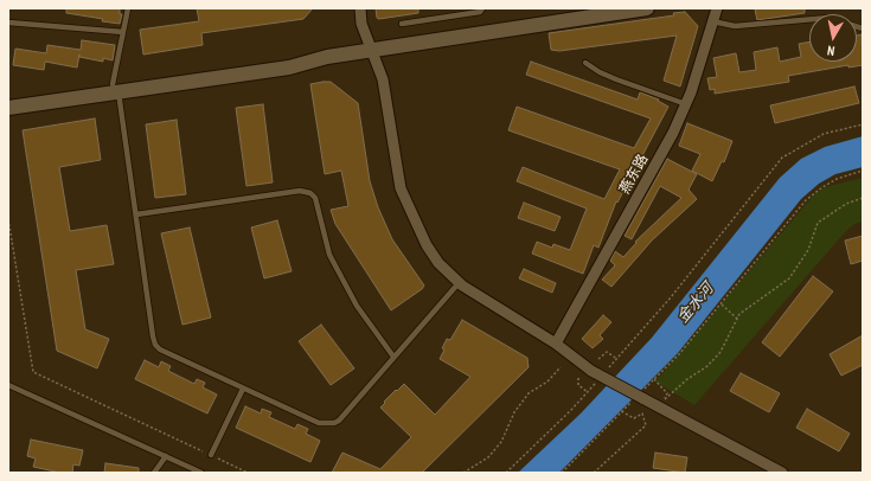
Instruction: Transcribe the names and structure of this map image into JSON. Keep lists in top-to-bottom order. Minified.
{"streets":{"street":["燕东路"]},"water":["金水河"],"north":"bottom"}
